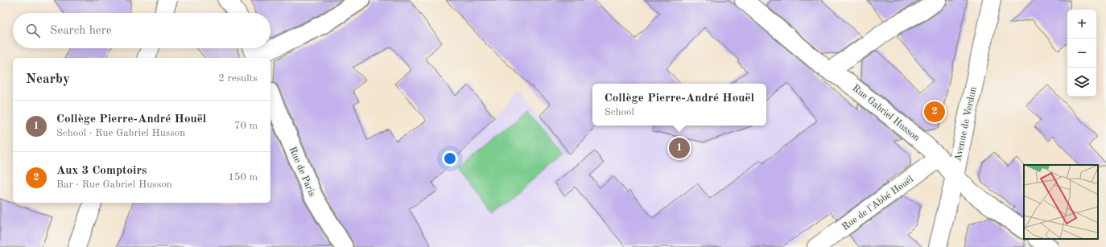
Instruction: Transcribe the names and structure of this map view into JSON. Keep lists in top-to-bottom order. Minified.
{"streets":{"street":["Rue Gabriel Husson","Avenue de Verdun","Rue de Paris","Rue de l'Abbé Houël"]},"crossings":[["Rue Gabriel Husson","Avenue de Verdun"],["Rue Gabriel Husson","Rue de l'Abbé Houël"]],"page":{"map_buttons":["+","−"],"search":"Search here","heading":["Nearby","2 results"],"popup":["Collège Pierre-André Houël","School"],"pins":["2","1"],"list":[{"mark":"1","name":"Collège Pierre-André Houël","note":"School · Rue Gabriel Husson","value":"70 m"},{"mark":"2","name":"Aux 3 Comptoirs","note":"Bar · Rue Gabriel Husson","value":"150 m"}]}}
